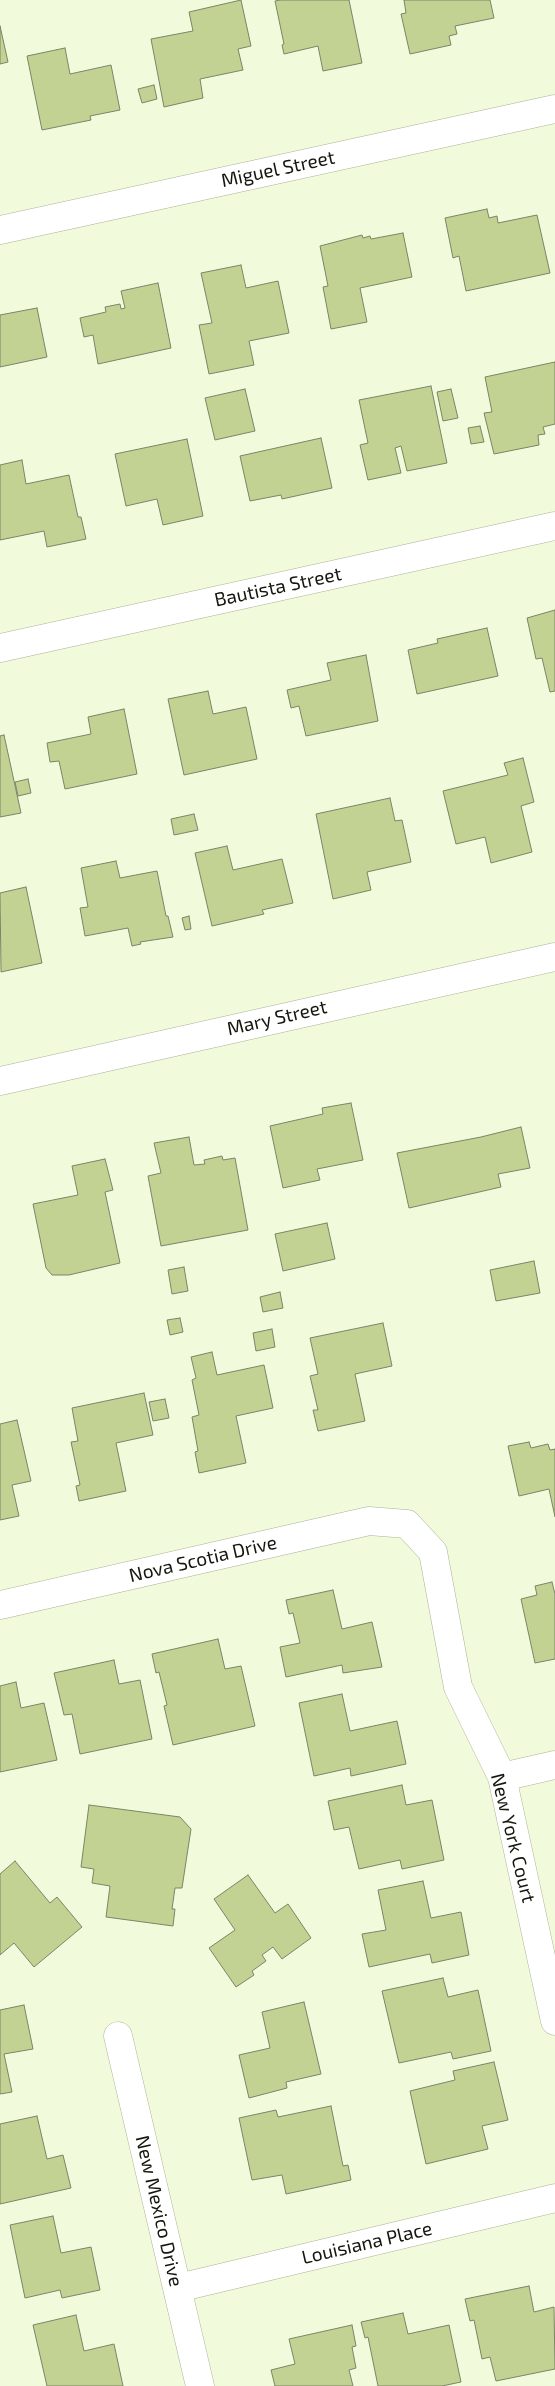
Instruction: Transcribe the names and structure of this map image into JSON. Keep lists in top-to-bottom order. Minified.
{"streets":{"street":["Miguel Street","Bautista Street","Mary Street","Nova Scotia Drive","New York Court","New Mexico Drive","Louisiana Place"]},"crossings":[["Nova Scotia Drive","New York Court"],["New Mexico Drive","Louisiana Place"]]}
